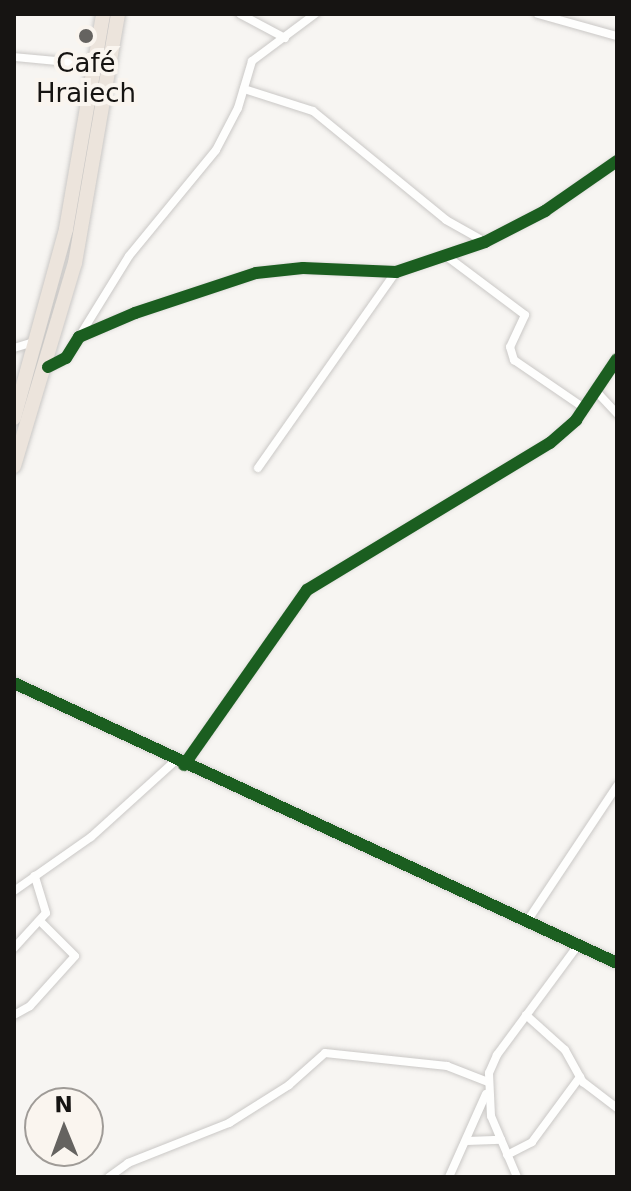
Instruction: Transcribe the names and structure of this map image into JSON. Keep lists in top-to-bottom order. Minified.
{"places":["Café Hraiech"],"north":"top"}
